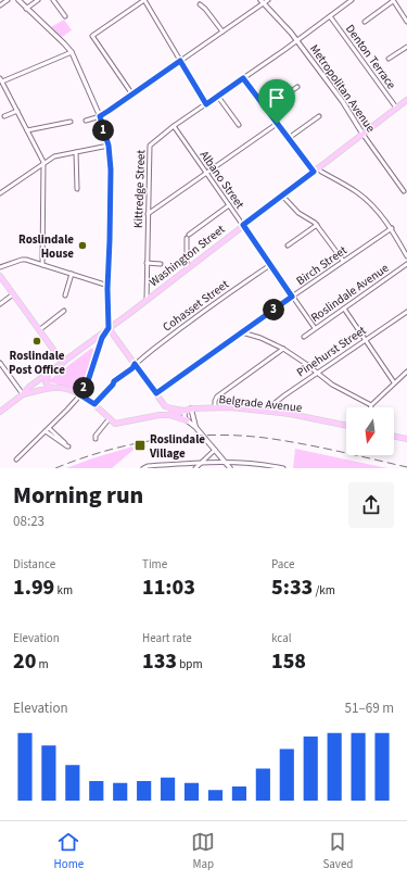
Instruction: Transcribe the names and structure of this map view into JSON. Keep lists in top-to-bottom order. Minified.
{"streets":{"main road":["Washington Street","Belgrade Avenue"],"street":["Denton Terrace","Metropolitan Avenue","Albano Street","Kittredge Street","Birch Street","Roslindale Avenue","Cohasset Street","Pinehurst Street"]},"crossings":[["Denton Terrace","Kittredge Street"],["Denton Terrace","Washington Street"],["Metropolitan Avenue","Kittredge Street"],["Metropolitan Avenue","Washington Street"],["Albano Street","Kittredge Street"],["Albano Street","Washington Street"],["Albano Street","Birch Street"],["Albano Street","Roslindale Avenue"],["Albano Street","Cohasset Street"],["Kittredge Street","Washington Street"],["Pinehurst Street","Belgrade Avenue"]],"places":{"other":["Roslindale House","Roslindale Post Office"],"transit":["Roslindale Village"]},"north":"bottom","page":{"pins":["1","3","2"],"heading":["Morning run","08:23"],"stats":[["Distance","1.99 km"],["Time","11:03"],["Pace","5:33 /km"],["Elevation","20 m"],["Heart rate","133 bpm"],["kcal","158"]],"chart":["Elevation","51–69 m"],"tabs":["Home","Map","Saved"]}}
